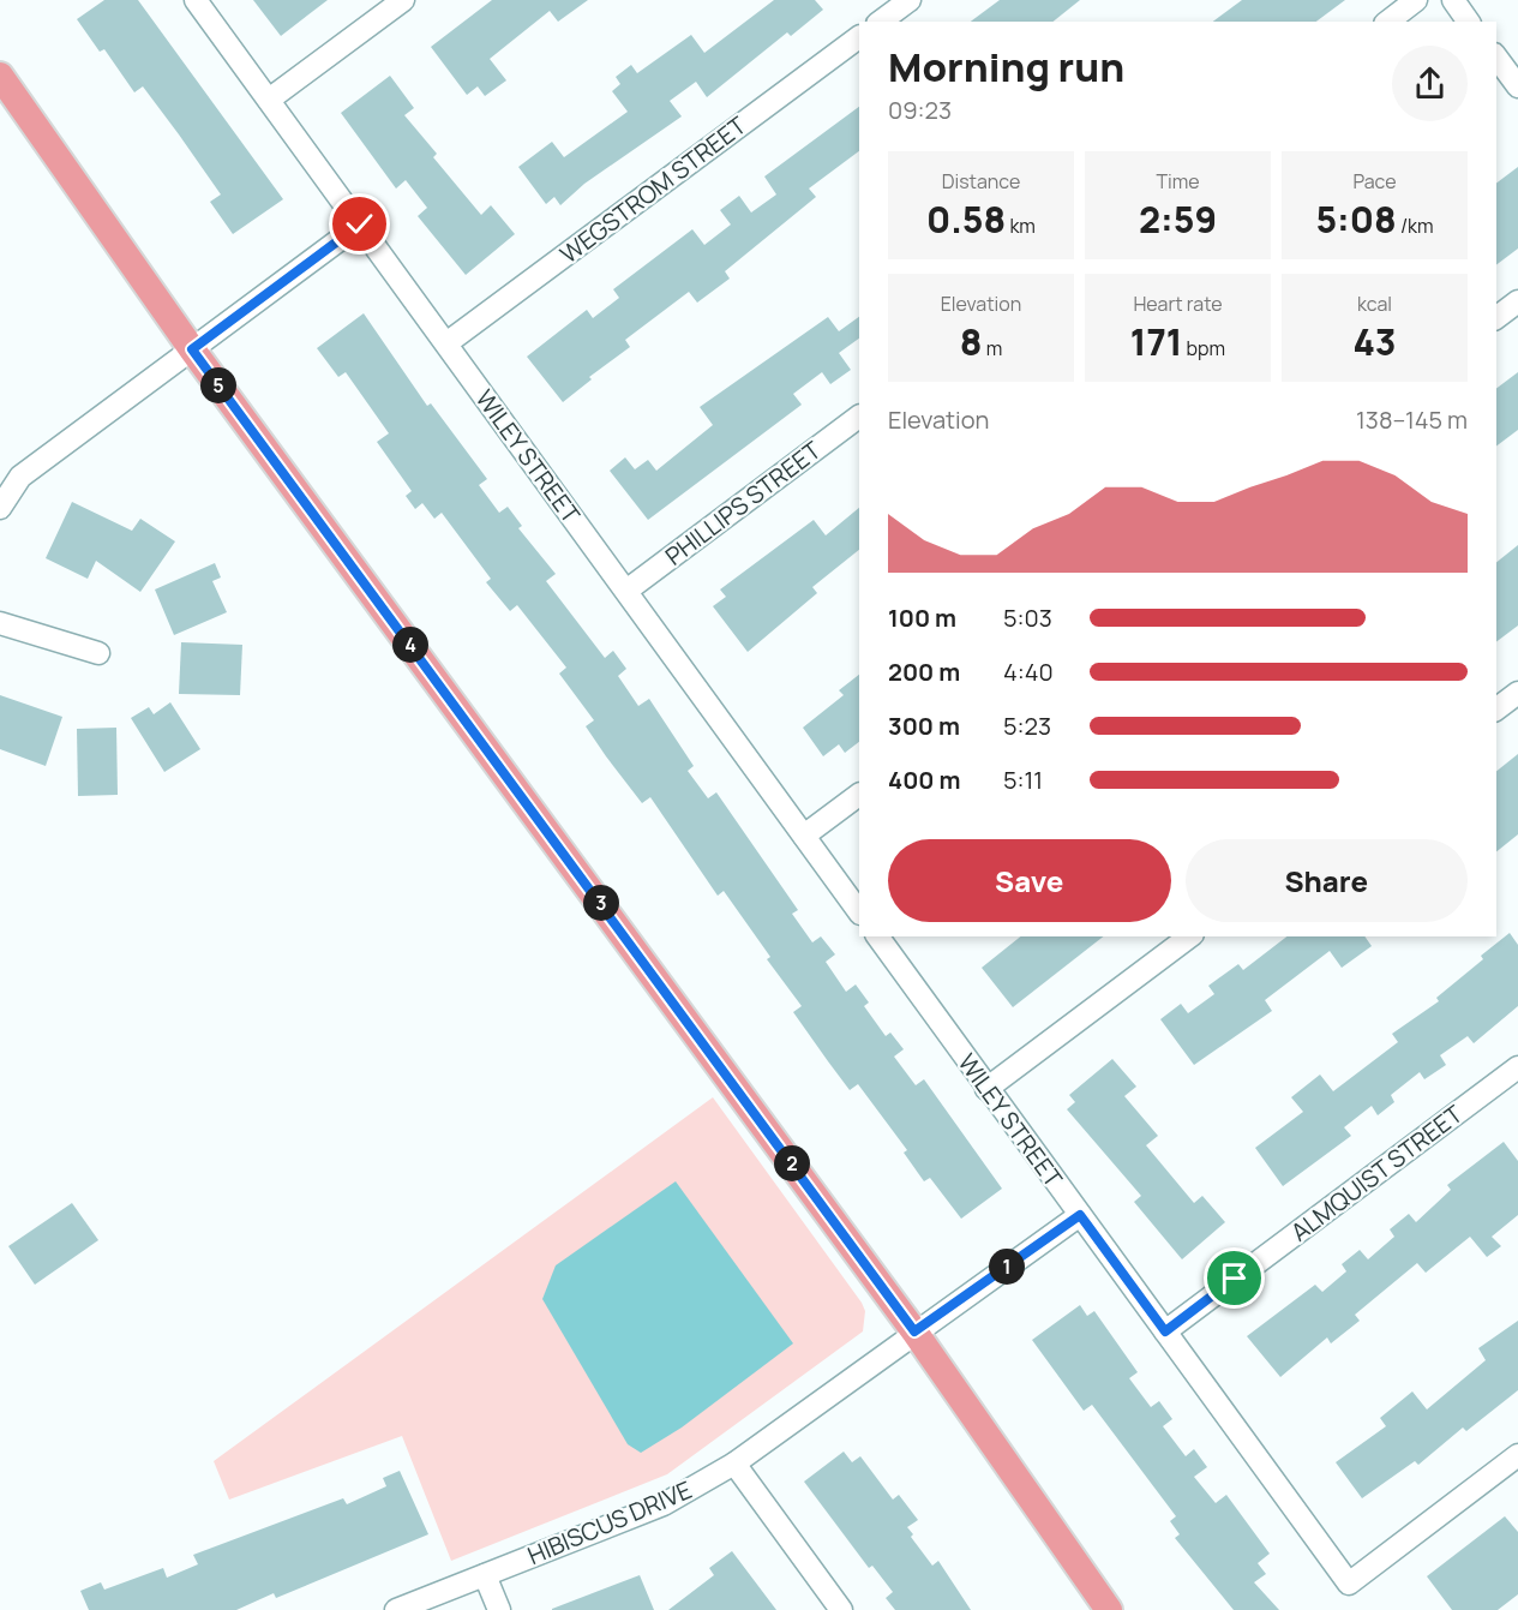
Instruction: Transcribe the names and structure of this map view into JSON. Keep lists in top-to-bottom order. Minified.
{"streets":{"street":["WEGSTROM STREET","WILEY STREET","PHILLIPS STREET","ALMQUIST STREET","HIBISCUS DRIVE"]},"crossings":[["WEGSTROM STREET","WILEY STREET"],["WILEY STREET","PHILLIPS STREET"],["WILEY STREET","ALMQUIST STREET"],["WILEY STREET","HIBISCUS DRIVE"]],"page":{"heading":["Morning run","09:23"],"stats":[["Distance","0.58 km"],["Time","2:59"],["Pace","5:08 /km"],["Elevation","8 m"],["Heart rate","171 bpm"],["kcal","43"]],"pins":["5","4","3","2","1"],"chart":["Elevation","138–145 m"],"list":[{"name":"100 m","note":"5:03"},{"name":"200 m","note":"4:40"},{"name":"300 m","note":"5:23"},{"name":"400 m","note":"5:11"}],"buttons":["Save","Share"]}}
